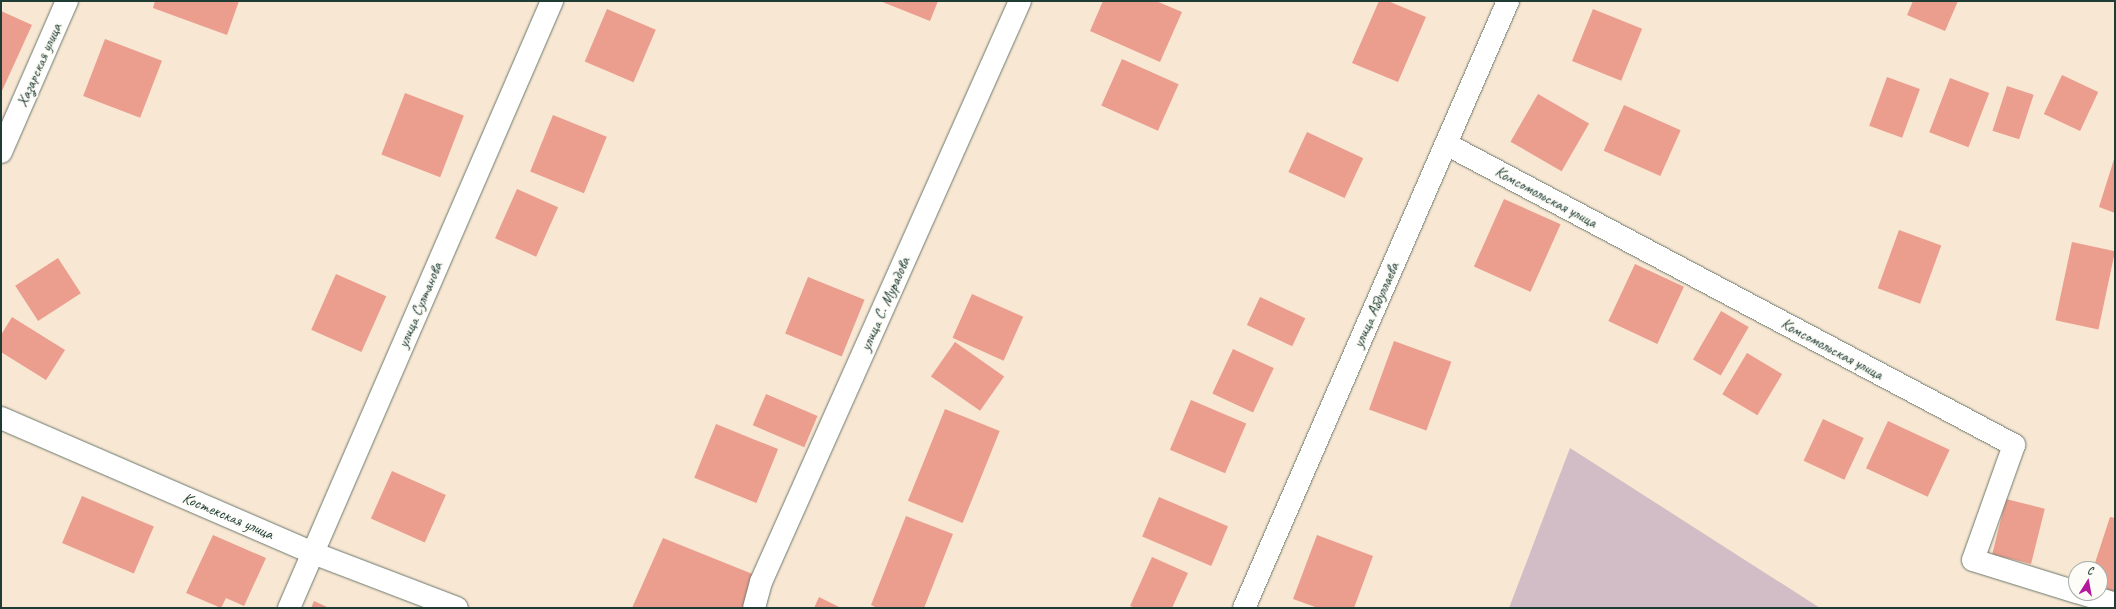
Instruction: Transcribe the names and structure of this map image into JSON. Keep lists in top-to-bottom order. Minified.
{"streets":{"street":["Хазарская улица","Комсомольская улица","улица С. Мурадова","улица Султанова","улица Абдуллаева","Костекская улица"]},"crossings":[["Комсомольская улица","улица Абдуллаева"],["улица Султанова","Костекская улица"]],"north":"top"}
